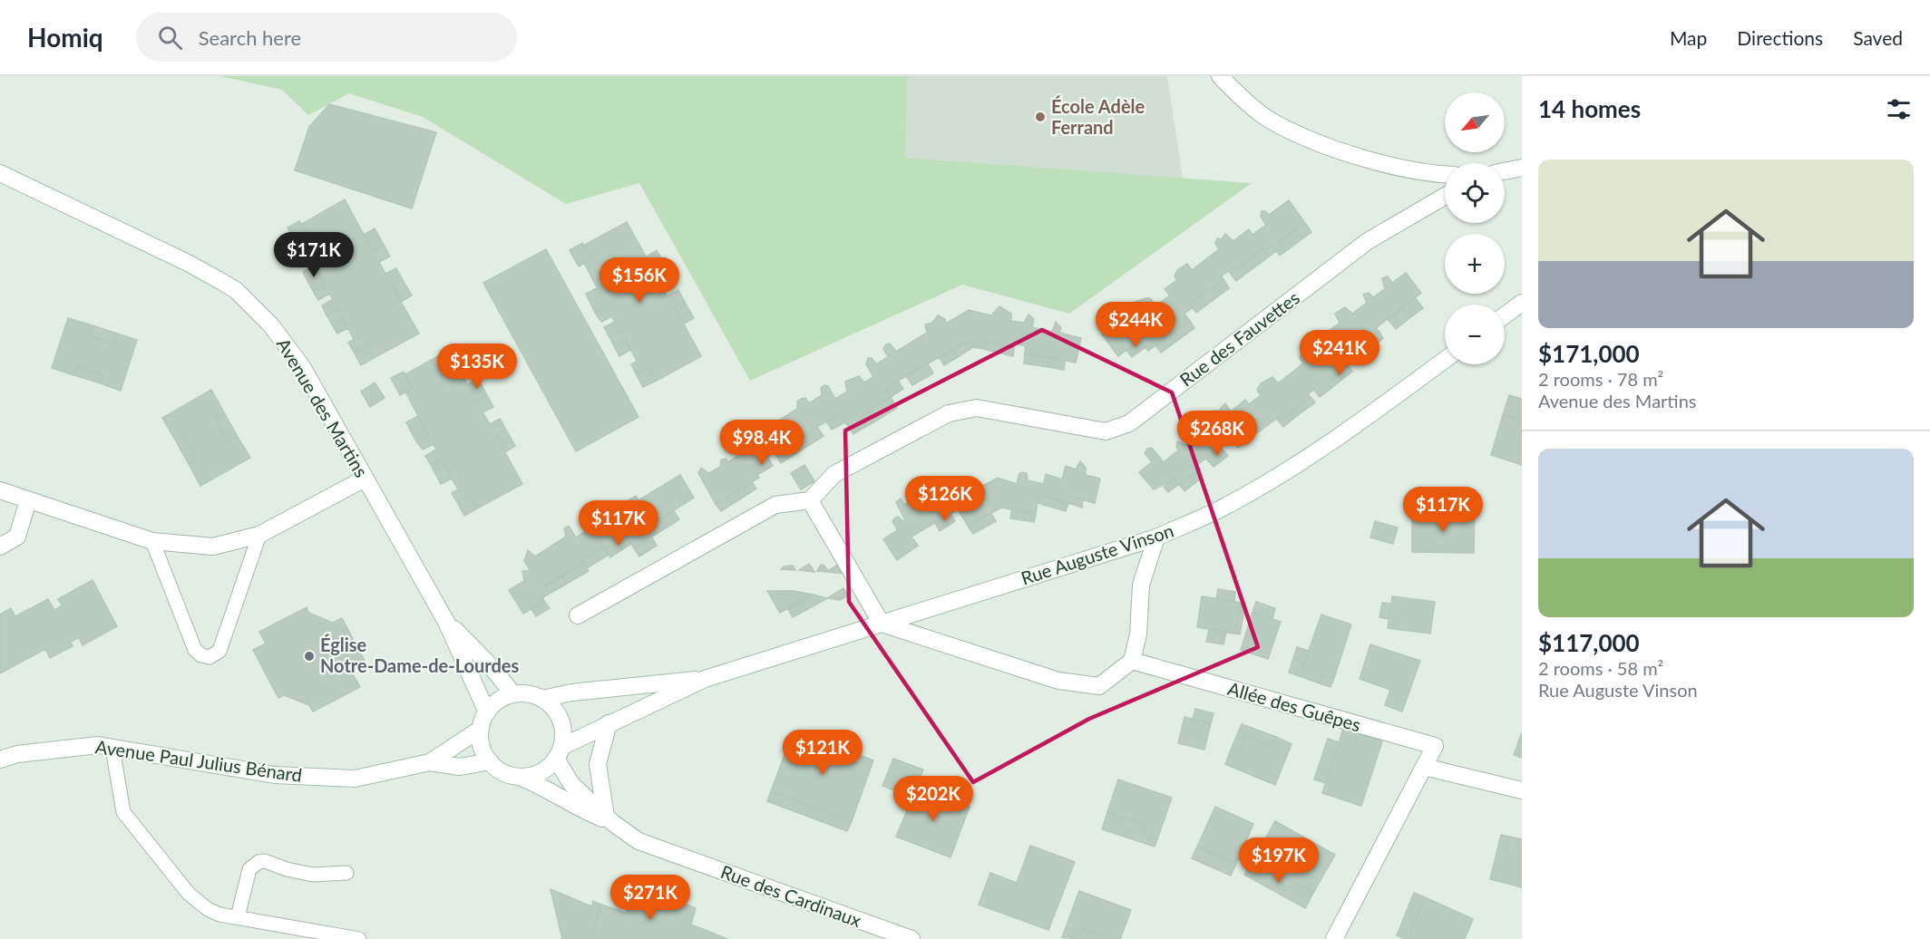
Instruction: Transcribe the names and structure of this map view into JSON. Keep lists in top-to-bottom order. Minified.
{"streets":{"street":["Rue des Fauvettes","Avenue des Martins","Rue Auguste Vinson","Allée des Guêpes","Avenue Paul Julius Bénard","Rue des Cardinaux"]},"crossings":[["Avenue des Martins","Avenue Paul Julius Bénard"],["Avenue des Martins","Rue des Cardinaux"],["Avenue Paul Julius Bénard","Rue des Cardinaux"]],"places":["École Adèle Ferrand","Église Notre-Dame-de-Lourdes"],"north":"bottom left","page":{"header":"Homiq","search":"Search here","nav":["Map","Directions","Saved"],"heading":"14 homes","map_buttons":["+","−"],"list":[{"name":"$171,000","note":"2 rooms · 78 m² · Avenue des Martins"},{"name":"$117,000","note":"2 rooms · 58 m² · Rue Auguste Vinson"}],"price":["$171K","$156K","$244K","$241K","$135K","$268K","$98.4K","$126K","$117K","$117K","$121K","$202K","$197K","$271K"]}}
